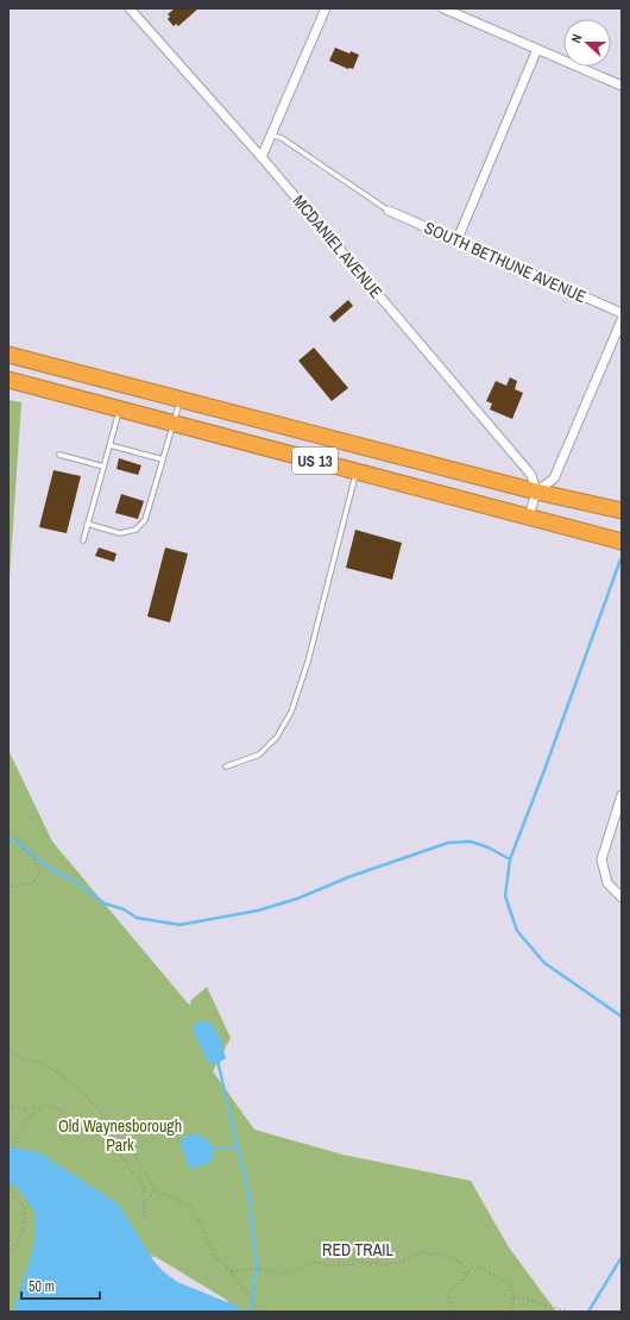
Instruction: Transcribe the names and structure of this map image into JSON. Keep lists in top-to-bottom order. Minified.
{"streets":{"highway":["US 13"],"street":["MCDANIEL AVENUE","SOUTH BETHUNE AVENUE"],"path":["RED TRAIL"]},"crossings":[["MCDANIEL AVENUE","US 13"]],"parks":["Old Waynesborough Park"],"scale_bar":"50 m","north":"left"}
